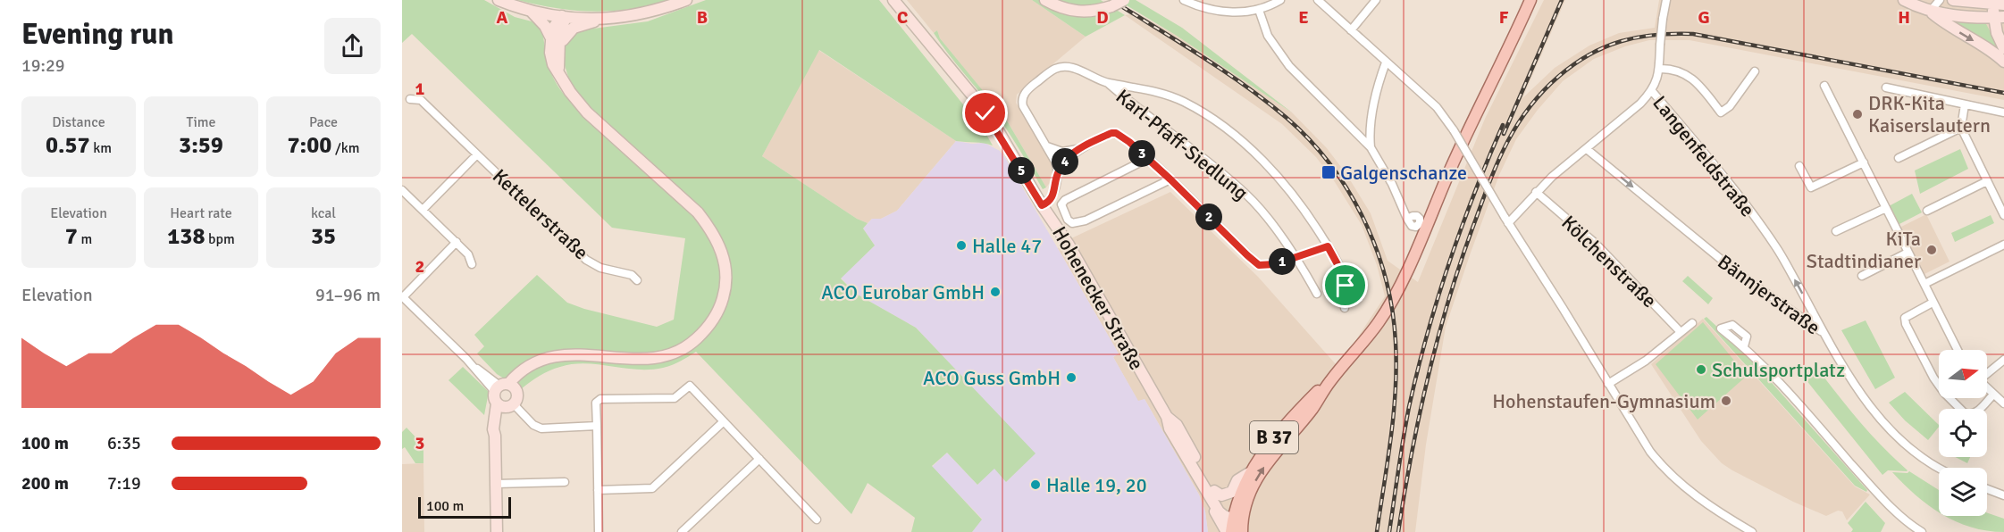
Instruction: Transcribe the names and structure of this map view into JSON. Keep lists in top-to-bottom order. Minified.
{"streets":{"main road":["Hohenecker Straße","B 37"],"street":["Karl-Pfaff-Siedlung","Langenfeldstraße","Kettelerstraße","Kölchenstraße","Bännjerstraße"]},"crossings":[["Karl-Pfaff-Siedlung","Hohenecker Straße"],["Langenfeldstraße","Kölchenstraße"],["Langenfeldstraße","Bännjerstraße"],["Hohenecker Straße","B 37"]],"one_way":["Langenfeldstraße","Bännjerstraße"],"places":{"other":["DRK-Kita Kaiserslautern","Halle 47","KiTa Stadtindianer","ACO Eurobar GmbH","Schulsportplatz","ACO Guss GmbH","Hohenstaufen-Gymnasium","Halle 19, 20"],"transit":["Galgenschanze"]},"scale_bar":"100 m","north":"right","page":{"heading":["Evening run","19:29"],"stats":[["Distance","0.57 km"],["Time","3:59"],["Pace","7:00 /km"],["Elevation","7 m"],["Heart rate","138 bpm"],["kcal","35"]],"pins":["3","4","5","2","1"],"chart":["Elevation","91–96 m"],"list":[{"name":"100 m","note":"6:35"},{"name":"200 m","note":"7:19"}],"scale":"100 m"},"grid":{"columns":["A","B","C","D","E","F","G","H"],"rows":["1","2","3"]}}
